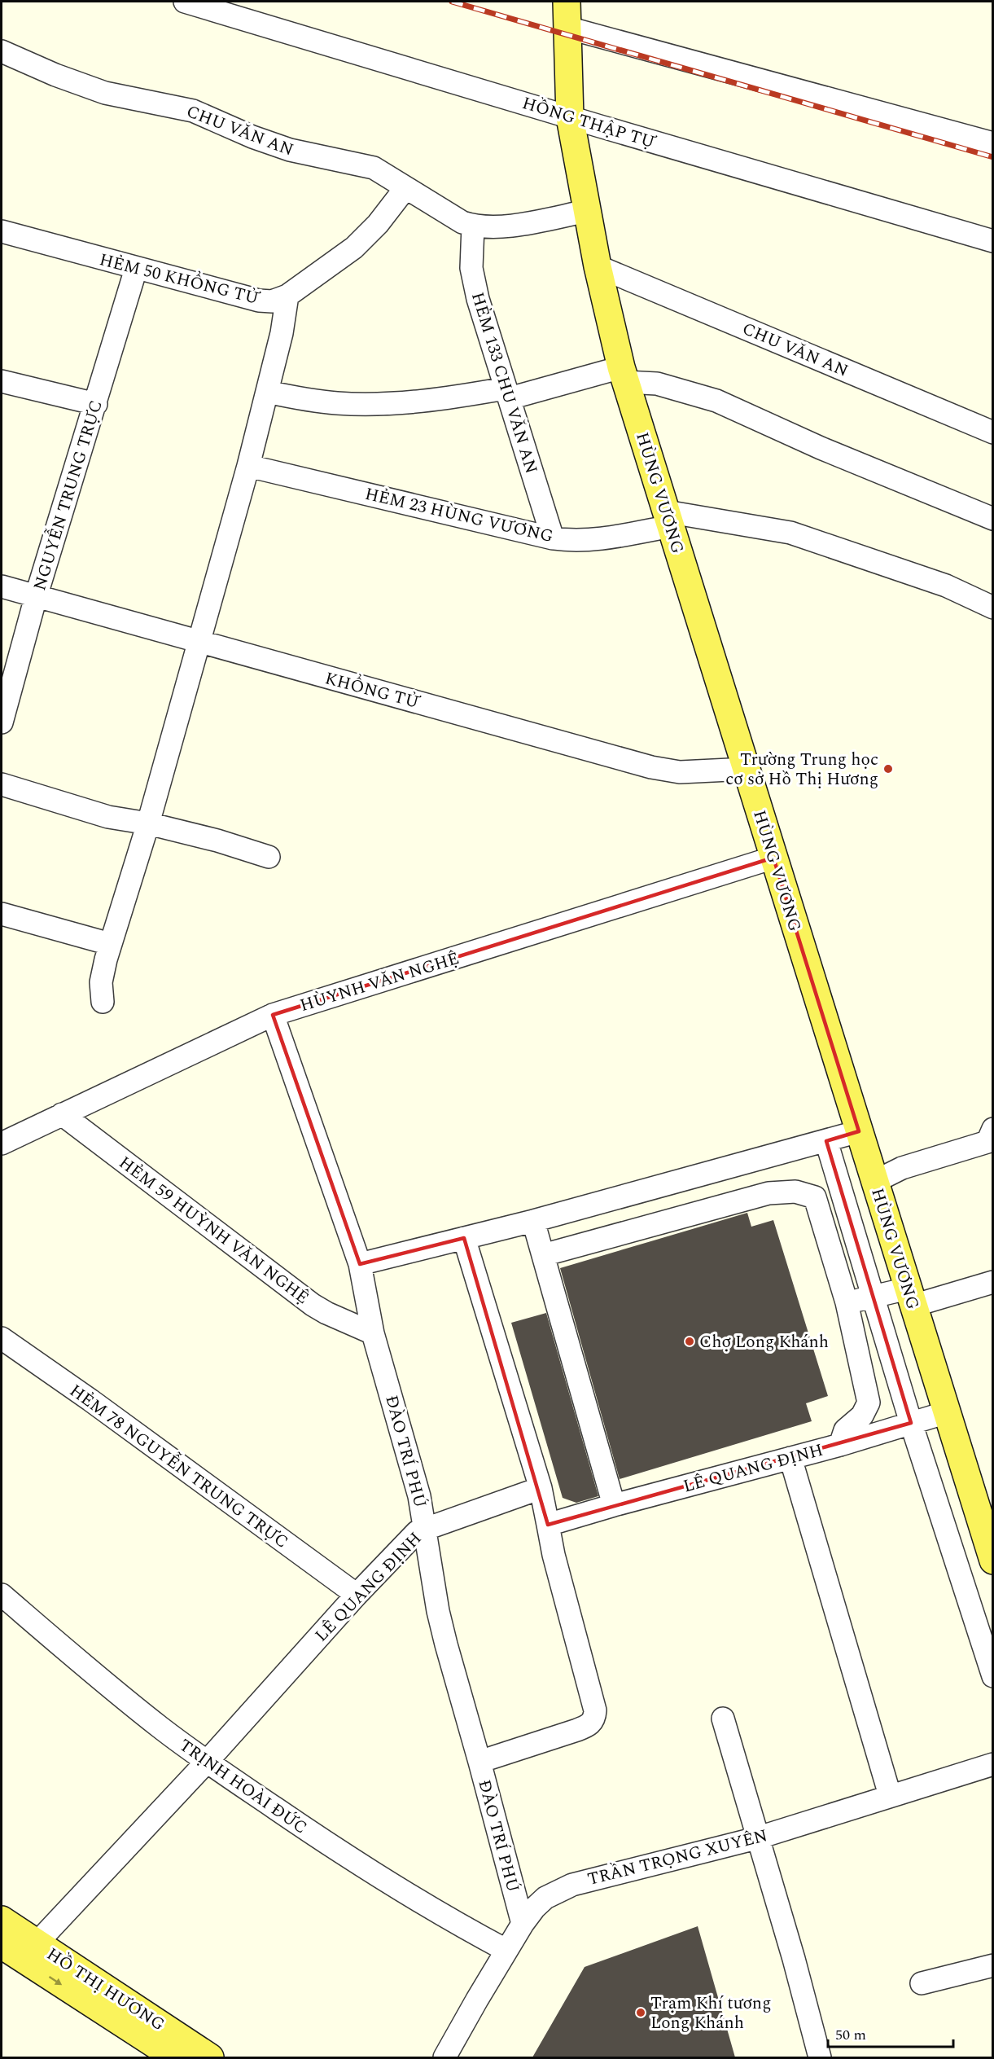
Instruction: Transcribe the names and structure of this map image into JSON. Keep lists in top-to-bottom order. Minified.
{"streets":{"main road":["HÙNG VƯƠNG","HỒ THỊ HƯƠNG"],"street":["HỒNG THẬP TỰ","CHU VĂN AN","HẺM 50 KHỔNG TỬ","HẺM 133 CHU VĂN AN","NGUYỄN TRUNG TRỰC","HẺM 23 HÙNG VƯƠNG","KHỔNG TỬ","HÙYNH VĂN NGHỆ","HẺM 59 HUỲNH VĂN NGHỆ","ĐÀO TRÍ PHÚ","HẺM 78 NGUYỄN TRUNG TRỰC","LÊ QUANG ĐỊNH","TRỊNH HOÀI ĐỨC","TRẦN TRỌNG XUYÊN"]},"crossings":[["HỒNG THẬP TỰ","HÙNG VƯƠNG"],["CHU VĂN AN","HẺM 50 KHỔNG TỬ"],["CHU VĂN AN","HẺM 133 CHU VĂN AN"],["CHU VĂN AN","HÙNG VƯƠNG"],["HẺM 50 KHỔNG TỬ","NGUYỄN TRUNG TRỰC"],["HẺM 133 CHU VĂN AN","HẺM 23 HÙNG VƯƠNG"],["HÙNG VƯƠNG","HẺM 23 HÙNG VƯƠNG"],["HÙNG VƯƠNG","KHỔNG TỬ"],["HÙNG VƯƠNG","HÙYNH VĂN NGHỆ"],["HÙNG VƯƠNG","LÊ QUANG ĐỊNH"],["NGUYỄN TRUNG TRỰC","KHỔNG TỬ"],["HÙYNH VĂN NGHỆ","HẺM 59 HUỲNH VĂN NGHỆ"],["HÙYNH VĂN NGHỆ","ĐÀO TRÍ PHÚ"],["HẺM 59 HUỲNH VĂN NGHỆ","ĐÀO TRÍ PHÚ"],["ĐÀO TRÍ PHÚ","LÊ QUANG ĐỊNH"],["ĐÀO TRÍ PHÚ","TRẦN TRỌNG XUYÊN"],["HẺM 78 NGUYỄN TRUNG TRỰC","LÊ QUANG ĐỊNH"],["LÊ QUANG ĐỊNH","TRỊNH HOÀI ĐỨC"],["LÊ QUANG ĐỊNH","HỒ THỊ HƯƠNG"],["TRỊNH HOÀI ĐỨC","TRẦN TRỌNG XUYÊN"]],"places":["Trường Trung học cơ sở Hồ Thị Hương","Chợ Long Khánh","Trạm Khí tương Long Khánh"],"scale_bar":"50 m"}
